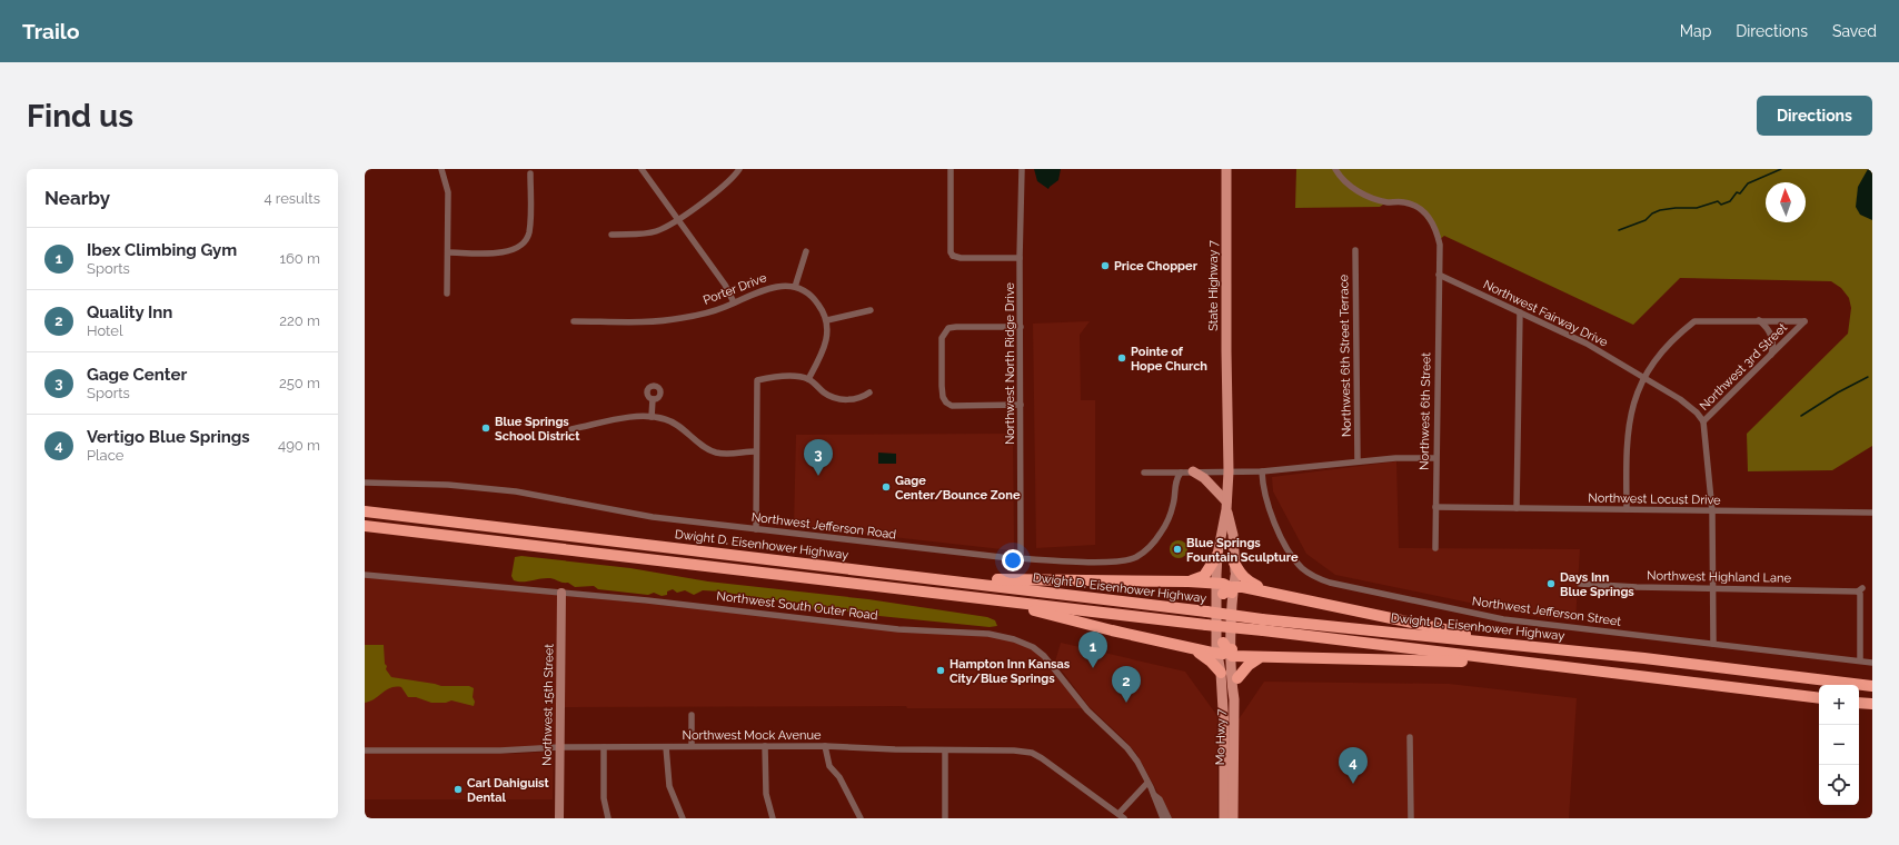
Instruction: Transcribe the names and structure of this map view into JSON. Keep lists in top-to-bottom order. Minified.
{"streets":{"highway":["Dwight D. Eisenhower Highway"],"main road":["State Highway 7","Mo Hwy 7"],"street":["Porter Drive","Northwest Fairway Drive","Northwest 6th Street Terrace","Northwest North Ridge Drive","Northwest 3rd Street","Northwest 6th Street","Northwest Locust Drive","Northwest Jefferson Road","Northwest Highland Lane","Northwest South Outer Road","Northwest Jefferson Street","Northwest 15th Street","Northwest Mock Avenue"]},"crossings":[["Northwest Fairway Drive","Northwest 3rd Street"],["Northwest Fairway Drive","Northwest 6th Street"],["Northwest North Ridge Drive","Northwest Jefferson Road"],["Northwest 3rd Street","Northwest Locust Drive"],["Northwest 3rd Street","Northwest Highland Lane"],["Northwest 3rd Street","Northwest Jefferson Street"],["Northwest 6th Street","Northwest Locust Drive"],["Northwest Highland Lane","Northwest Jefferson Street"],["Northwest South Outer Road","Northwest 15th Street"],["Northwest South Outer Road","Northwest Mock Avenue"],["Northwest 15th Street","Northwest Mock Avenue"]],"places":["Price Chopper","Pointe of Hope Church","Blue Springs School District","Gage Center/Bounce Zone","Blue Springs Fountain Sculpture","Days Inn Blue Springs","Hampton Inn Kansas City/Blue Springs","Carl Dahiguist Dental"],"north":"top","page":{"header":"Trailo","nav":["Map","Directions","Saved"],"buttons":"Directions","title":"Find us","heading":["Nearby","4 results"],"list":[{"mark":"1","name":"Ibex Climbing Gym","note":"Sports","value":"160 m"},{"mark":"2","name":"Quality Inn","note":"Hotel","value":"220 m"},{"mark":"3","name":"Gage Center","note":"Sports","value":"250 m"},{"mark":"4","name":"Vertigo Blue Springs","note":"Place","value":"490 m"}],"pins":["3","1","2","4"],"map_buttons":["+","−"]}}
